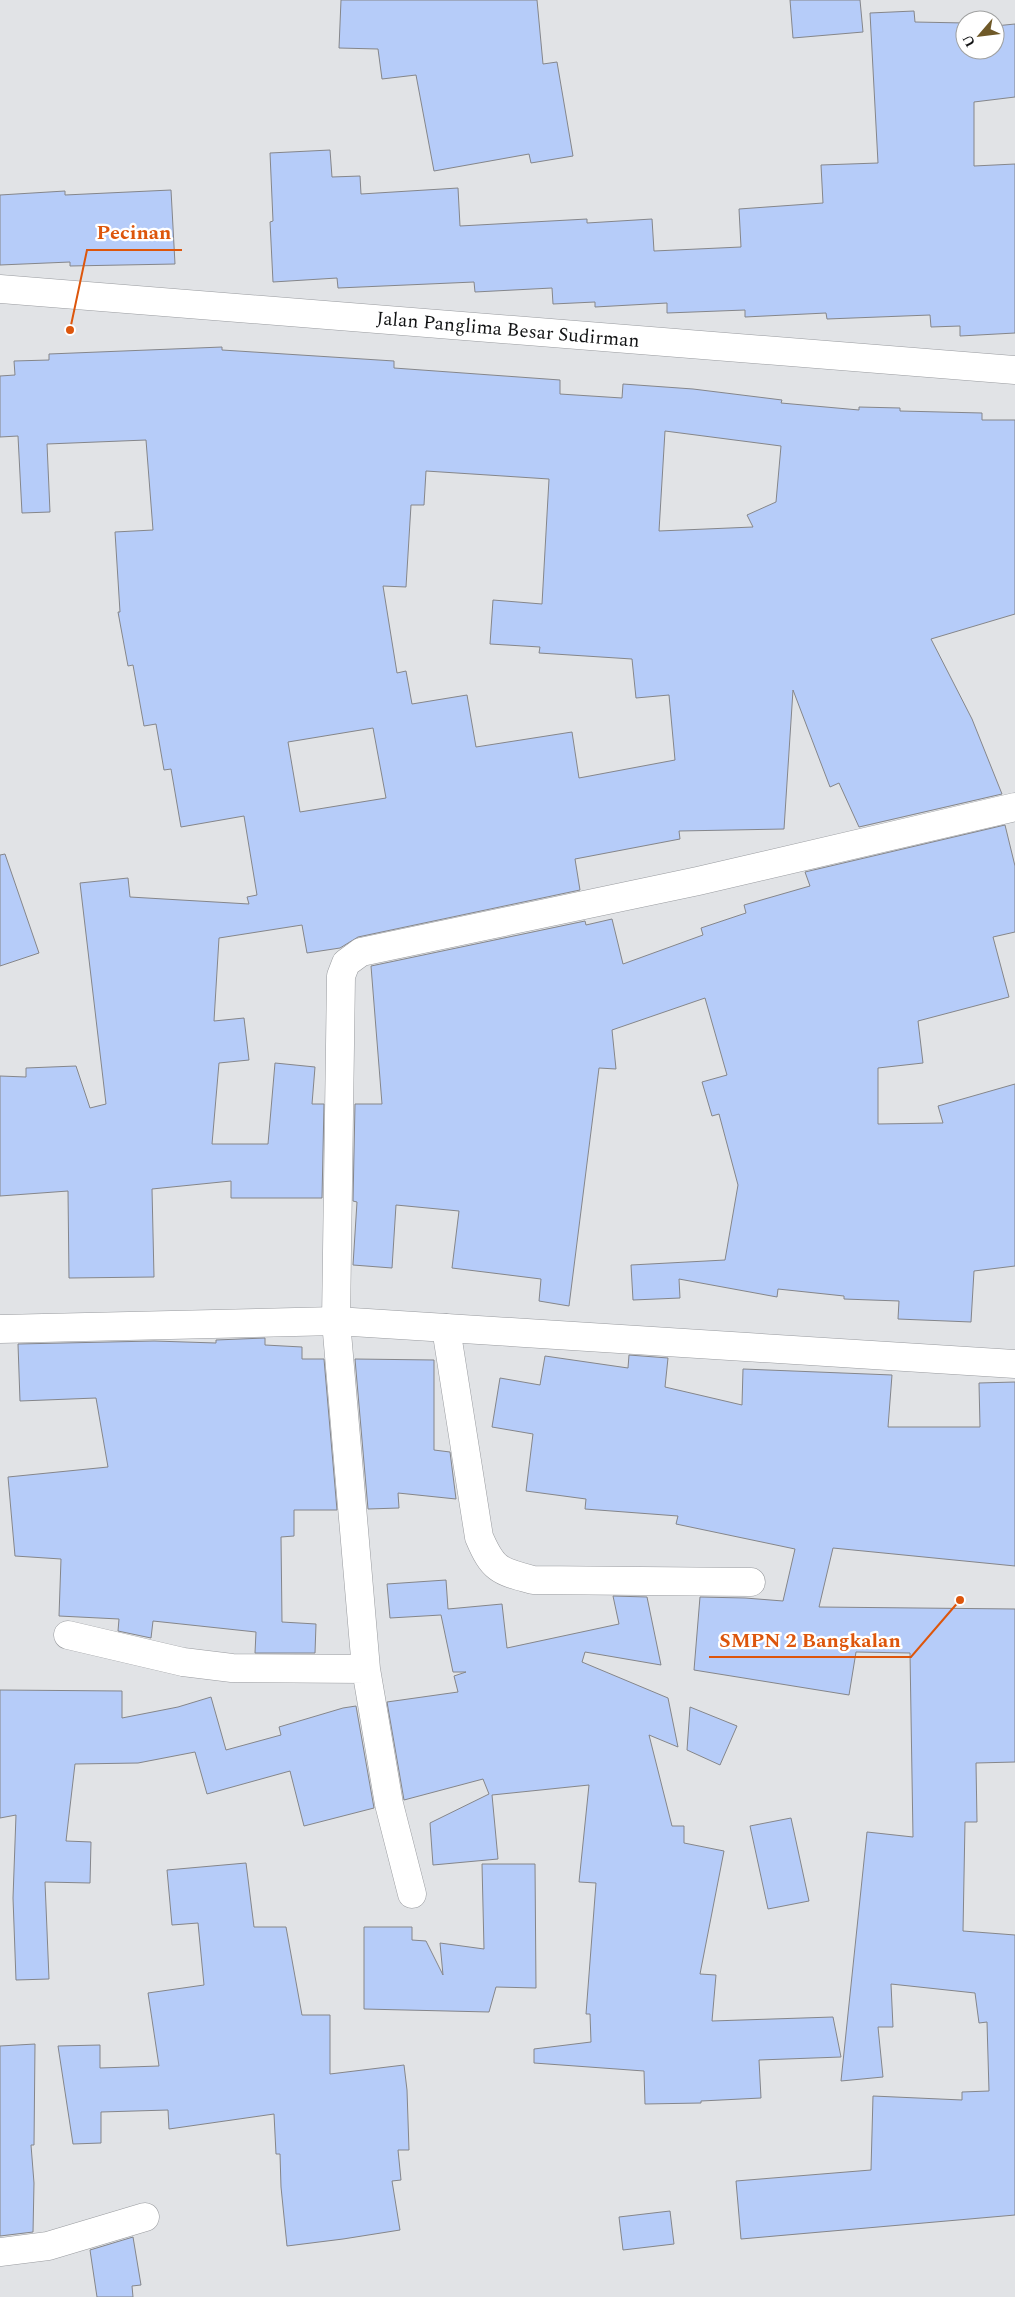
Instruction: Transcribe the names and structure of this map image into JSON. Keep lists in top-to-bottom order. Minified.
{"streets":{"street":["Jalan Panglima Besar Sudirman"]},"places":["Pecinan","SMPN 2 Bangkalan"],"north":"bottom left"}
